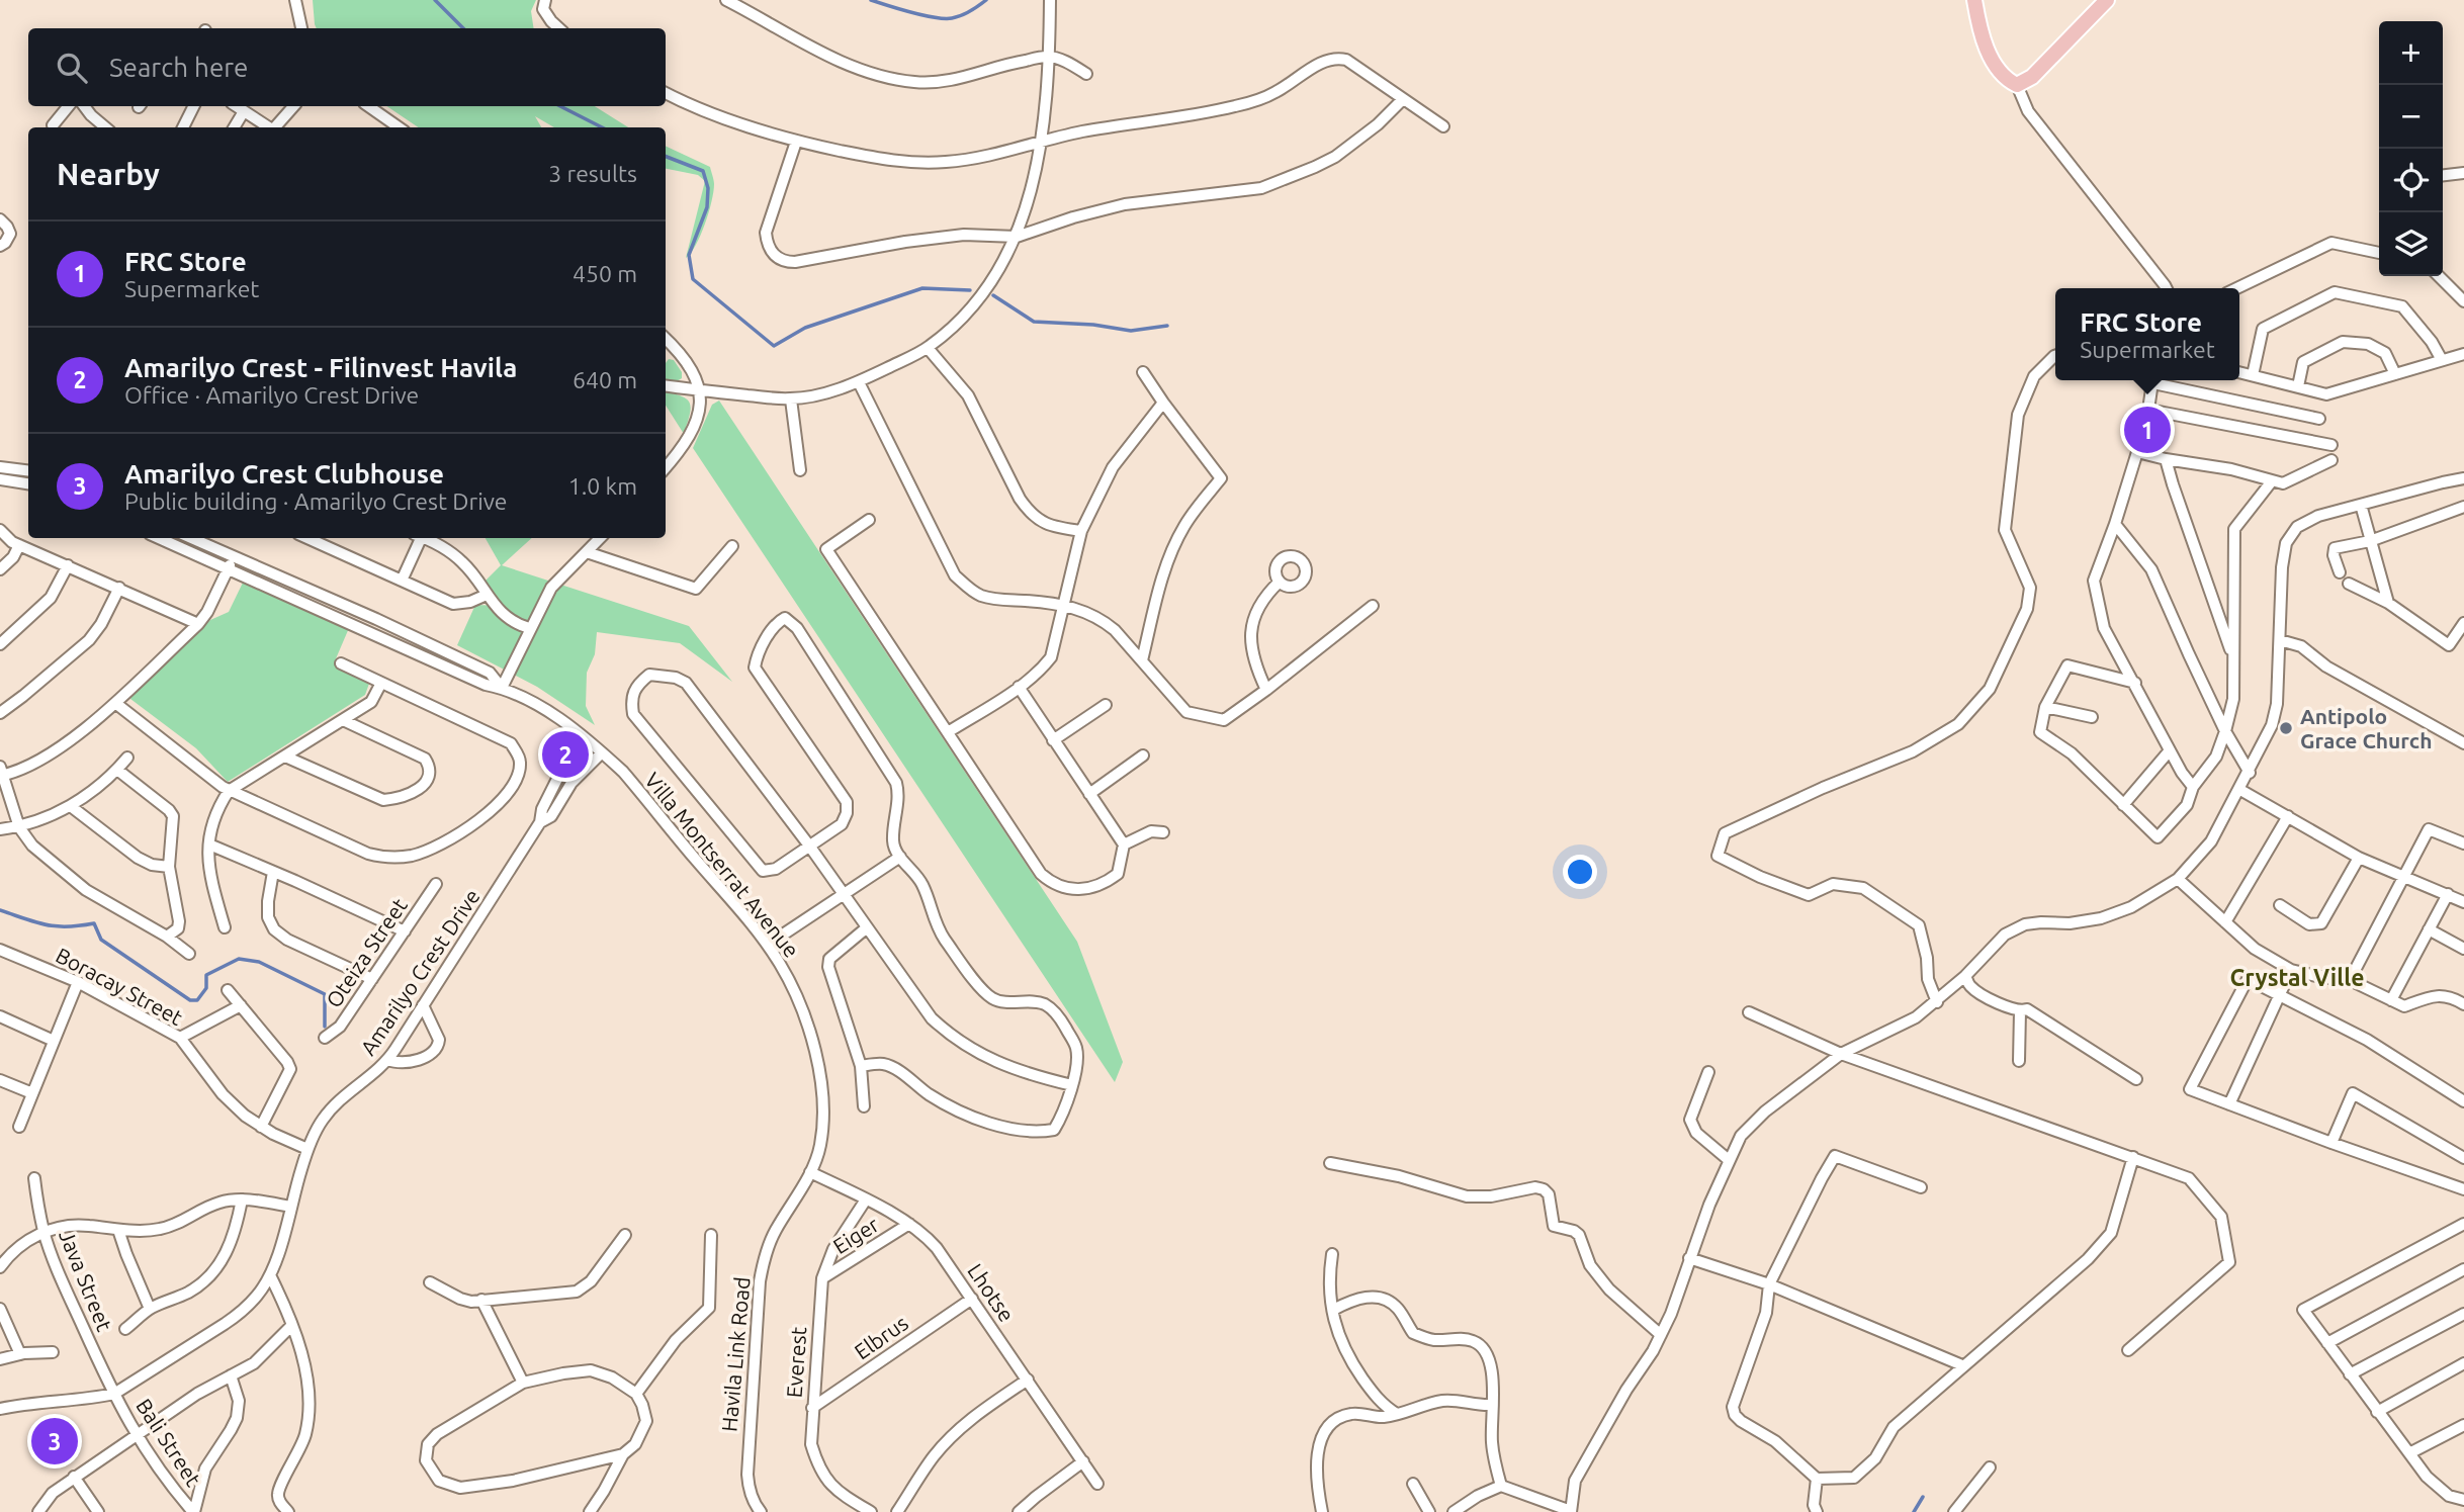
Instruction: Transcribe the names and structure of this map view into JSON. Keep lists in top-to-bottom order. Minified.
{"streets":{"street":["Villa Montserrat Avenue","Oteiza Street","Amarilyo Crest Drive","Boracay Street","Eiger","Java Street","Lhotse","Elbrus","Havila Link Road","Everest","Bali Street"]},"crossings":[["Villa Montserrat Avenue","Amarilyo Crest Drive"],["Villa Montserrat Avenue","Havila Link Road"],["Amarilyo Crest Drive","Boracay Street"],["Amarilyo Crest Drive","Java Street"],["Amarilyo Crest Drive","Bali Street"],["Eiger","Lhotse"],["Eiger","Everest"],["Java Street","Bali Street"],["Lhotse","Elbrus"],["Lhotse","Havila Link Road"],["Lhotse","Everest"],["Elbrus","Everest"]],"districts":["Crystal Ville"],"places":["Antipolo Grace Church"],"page":{"map_buttons":["+","−"],"search":"Search here","heading":["Nearby","3 results"],"list":[{"mark":"1","name":"FRC Store","note":"Supermarket","value":"450 m"},{"mark":"2","name":"Amarilyo Crest - Filinvest Havila","note":"Office · Amarilyo Crest Drive","value":"640 m"},{"mark":"3","name":"Amarilyo Crest Clubhouse","note":"Public building · Amarilyo Crest Drive","value":"1.0 km"}],"popup":["FRC Store","Supermarket"],"pins":["1","2","3"]}}
